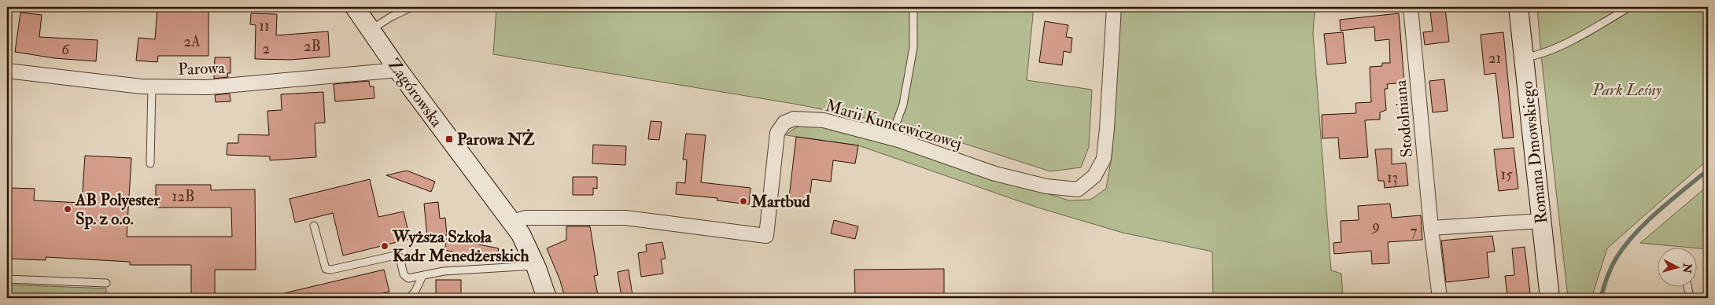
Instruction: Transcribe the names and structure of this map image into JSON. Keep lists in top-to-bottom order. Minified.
{"streets":{"street":["Parowa","Zagórowska","Stodolniana","Marii Kuncewiczowej","Romana Dmowskiego"]},"crossings":[["Parowa","Zagórowska"],["Zagórowska","Marii Kuncewiczowej"]],"parks":["Park Leśny"],"places":{"transit":["Parowa NŻ"],"other":["Martbud","AB Polyester Sp. z o.o.","Wyższa Szkoła Kadr Menedżerskich"]},"house_numbers":["11","2A","2B","2","6","21","15","13","12B","9","7"],"north":"right"}
